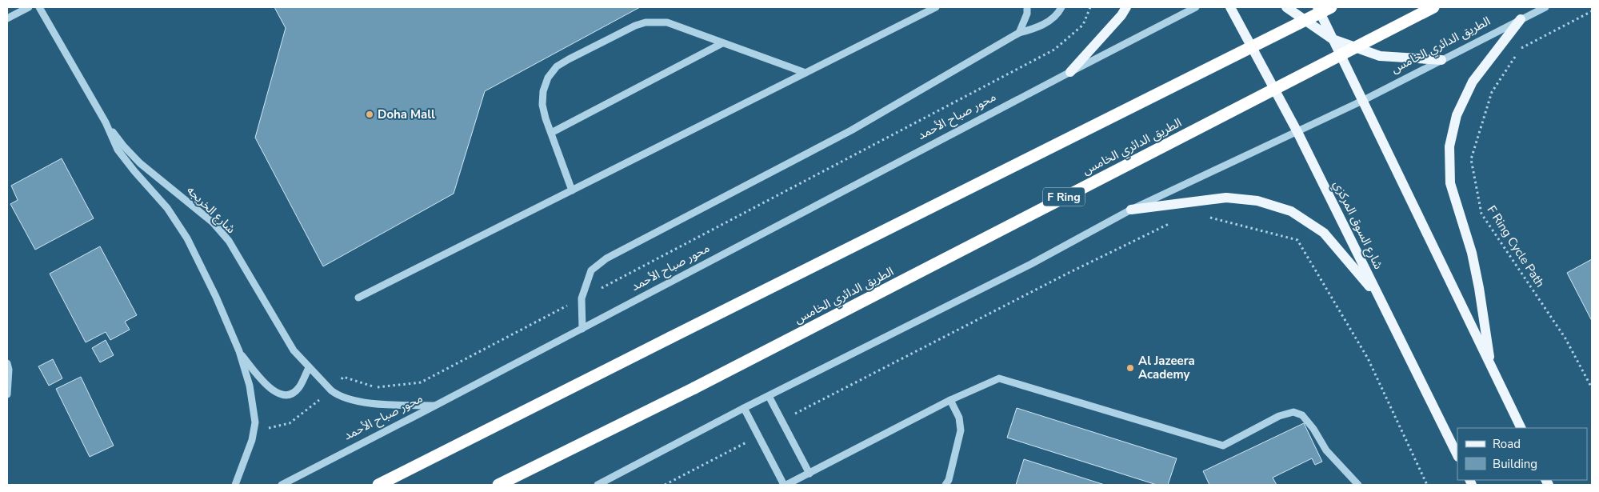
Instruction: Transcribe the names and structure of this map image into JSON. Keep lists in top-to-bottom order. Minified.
{"streets":{"highway":["الطريق الدائري الخامس","F Ring"],"main road":["شارع السوق المركزي"],"street":["محور صباح الأحمد","شارع الخريجه"],"path":["F Ring Cycle Path"]},"crossings":[["الطريق الدائري الخامس","شارع السوق المركزي"],["محور صباح الأحمد","شارع الخريجه"]],"places":["Doha Mall","Al Jazeera Academy"],"legend":["Road","Building"]}
